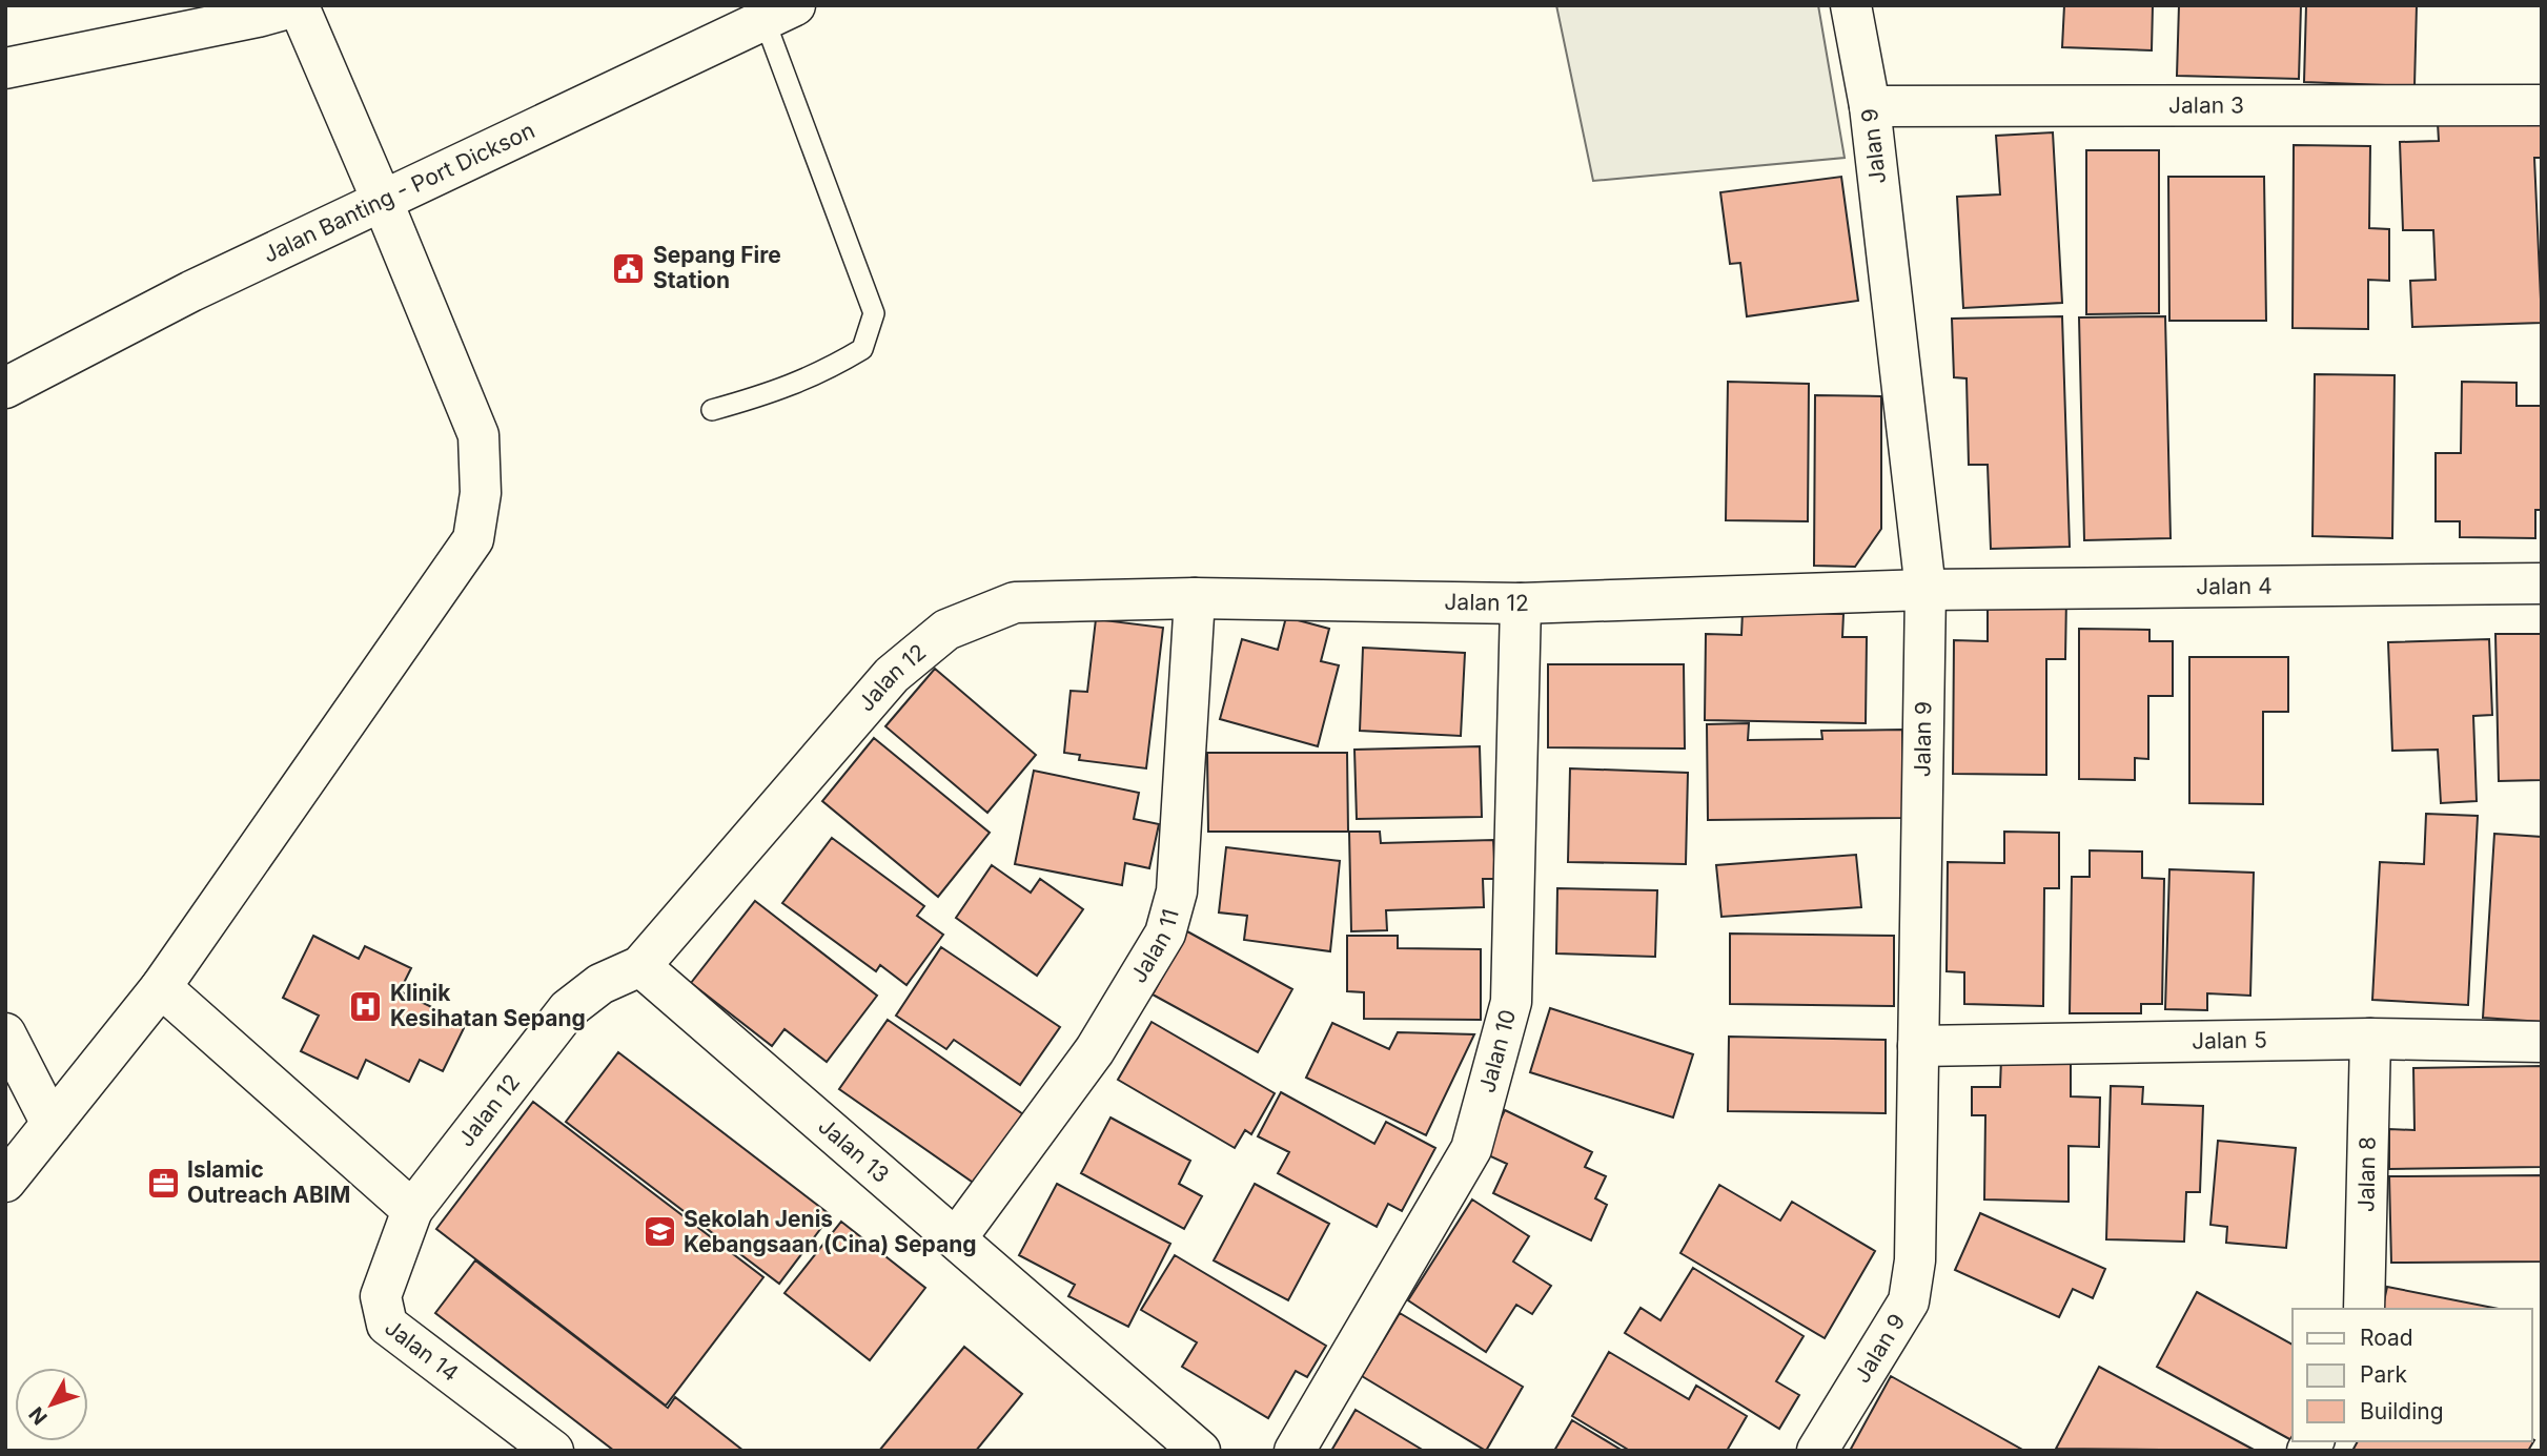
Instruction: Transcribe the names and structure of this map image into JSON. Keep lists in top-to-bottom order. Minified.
{"streets":{"street":["Jalan 3","Jalan 9","Jalan Banting - Port Dickson","Jalan 4","Jalan 12","Jalan 11","Jalan 5","Jalan 10","Jalan 13","Jalan 8","Jalan 14"]},"crossings":[["Jalan 3","Jalan 9"],["Jalan 9","Jalan 4"],["Jalan 9","Jalan 12"],["Jalan 9","Jalan 5"],["Jalan 4","Jalan 12"],["Jalan 12","Jalan 11"],["Jalan 12","Jalan 10"],["Jalan 12","Jalan 13"],["Jalan 12","Jalan 14"],["Jalan 11","Jalan 13"],["Jalan 5","Jalan 8"]],"places":{"public building":["Sepang Fire Station"],"hospital":["Klinik Kesihatan Sepang"],"office":["Islamic Outreach ABIM"],"school or university":["Sekolah Jenis Kebangsaan (Cina) Sepang"]},"legend":["Road","Park","Building"],"north":"bottom left"}
